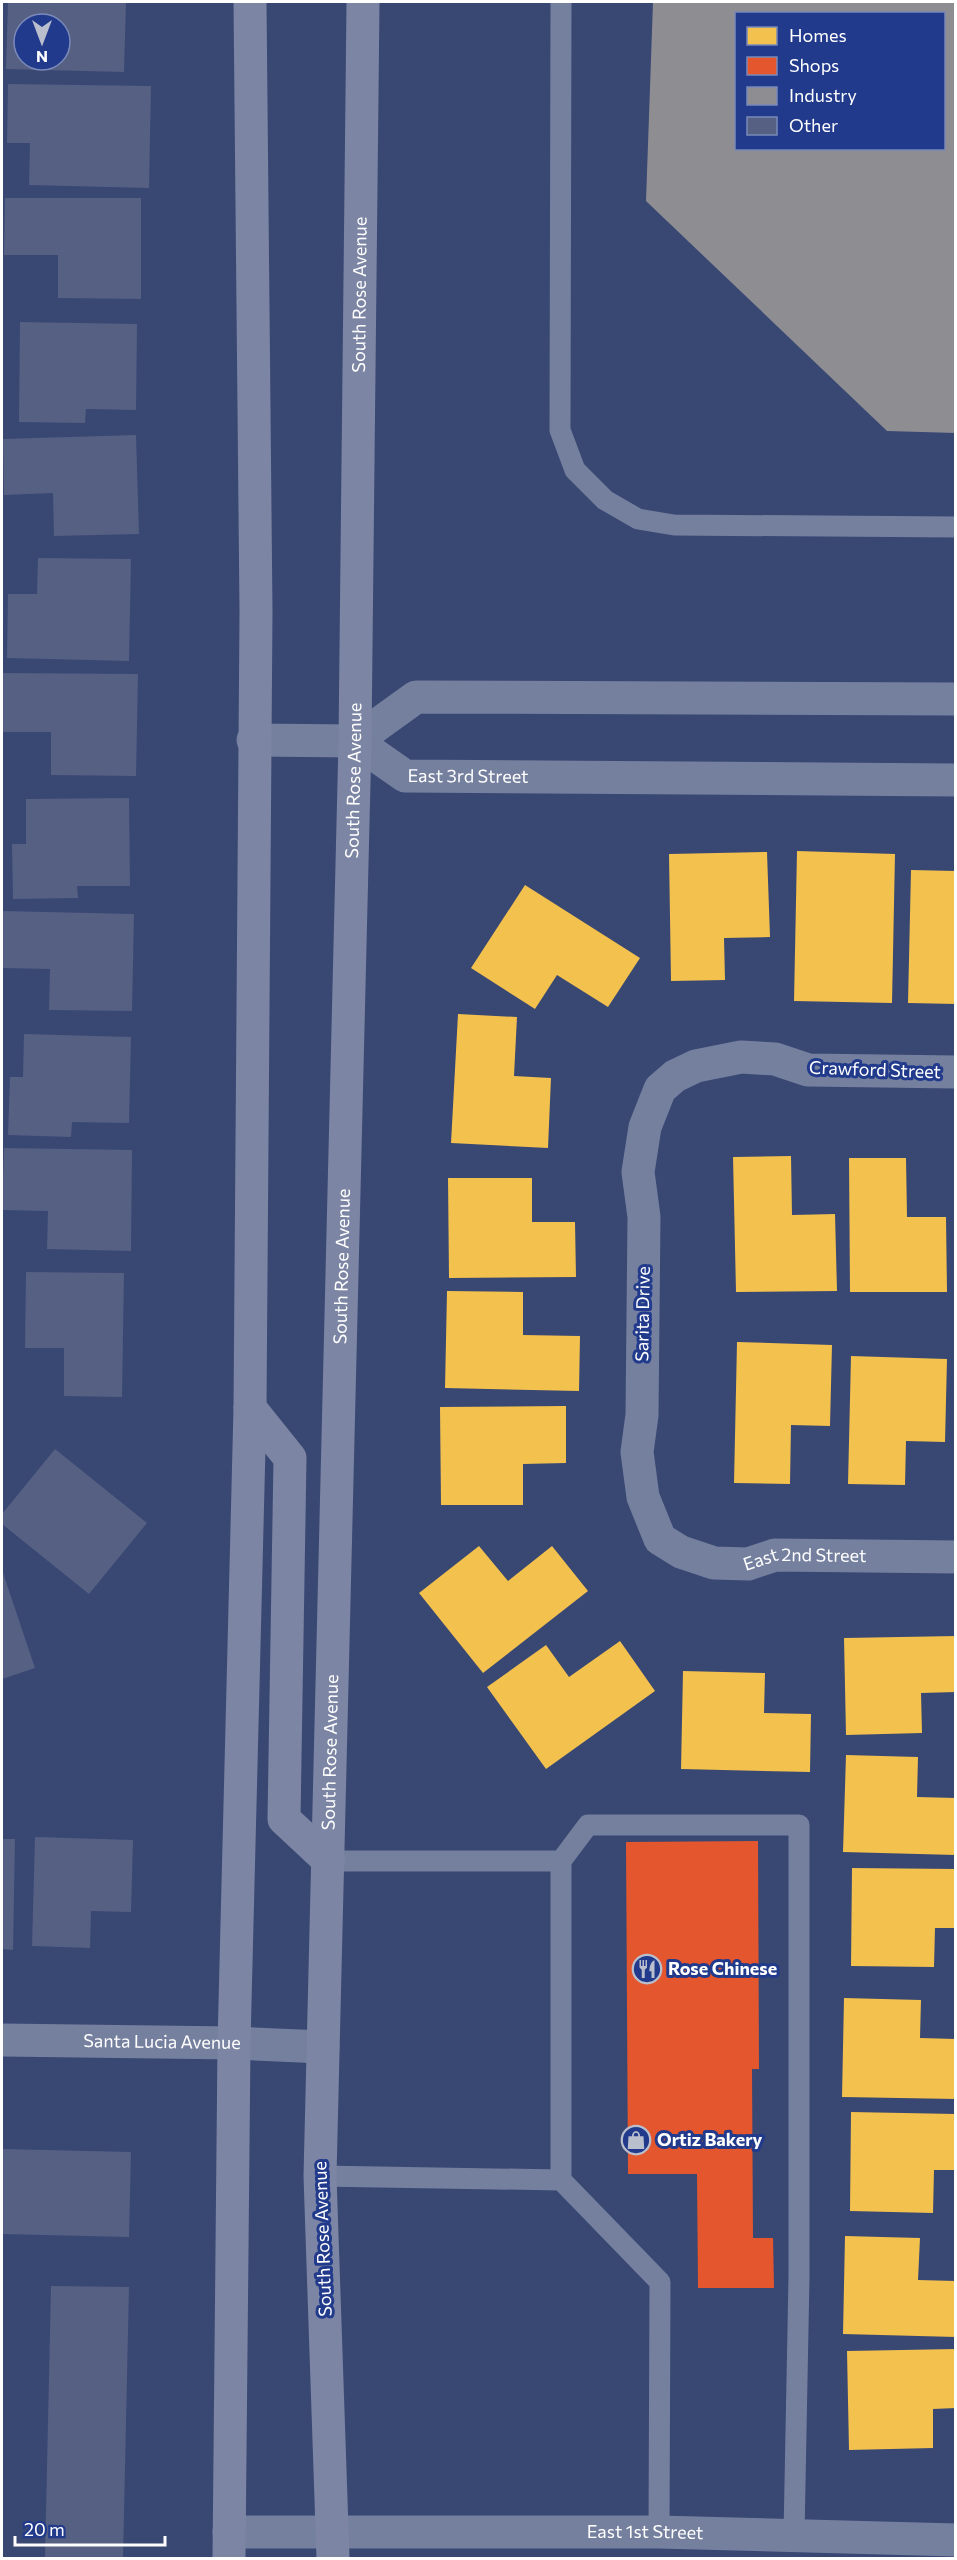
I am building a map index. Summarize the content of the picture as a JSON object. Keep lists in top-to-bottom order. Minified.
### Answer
{"streets":{"main road":["South Rose Avenue"],"street":["East 3rd Street","Crawford Street","Sarita Drive","East 2nd Street","Santa Lucia Avenue","East 1st Street"]},"crossings":[["South Rose Avenue","East 3rd Street"],["South Rose Avenue","Santa Lucia Avenue"],["South Rose Avenue","East 1st Street"],["Crawford Street","Sarita Drive"],["Sarita Drive","East 2nd Street"]],"places":{"restaurant":["Rose Chinese"],"shop":["Ortiz Bakery"]},"legend":["Homes","Shops","Industry","Other"],"scale_bar":"20 m","north":"bottom"}
